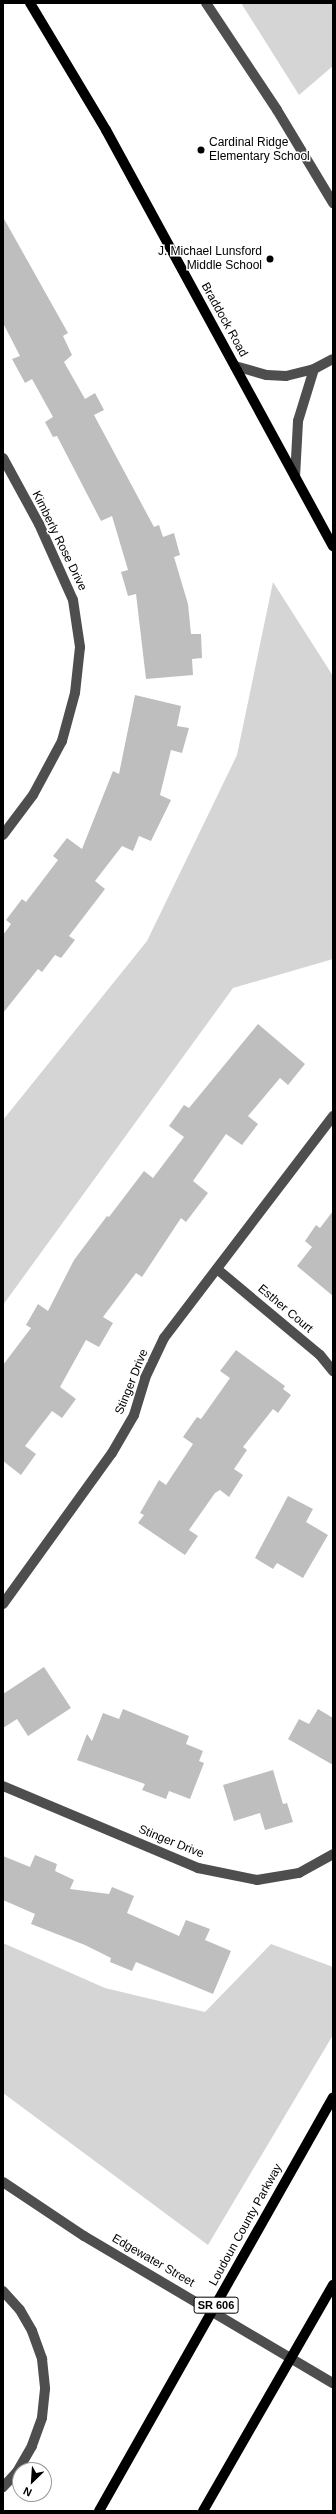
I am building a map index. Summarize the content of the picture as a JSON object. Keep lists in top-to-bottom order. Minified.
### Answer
{"streets":{"main road":["Braddock Road","Loudoun County Parkway","SR 606"],"street":["Kimberly Rose Drive","Esther Court","Stinger Drive","Edgewater Street"]},"crossings":[["Esther Court","Stinger Drive"],["Loudoun County Parkway","Edgewater Street"]],"places":["Cardinal Ridge Elementary School","J. Michael Lunsford Middle School"],"north":"bottom left"}
